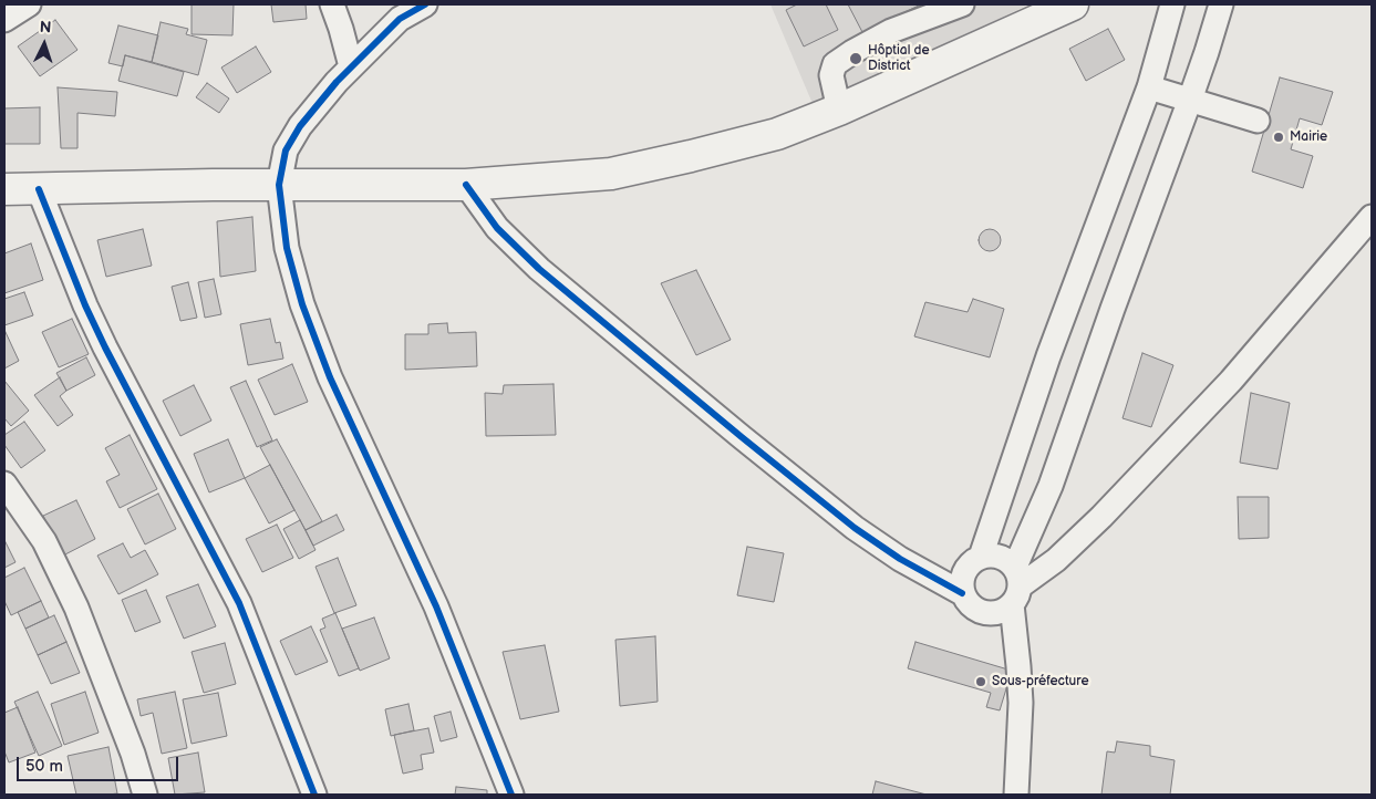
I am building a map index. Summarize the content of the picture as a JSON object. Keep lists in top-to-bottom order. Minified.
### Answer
{"places":["Hôptial de District","Mairie","Sous-préfecture"],"scale_bar":"50 m","north":"top"}
